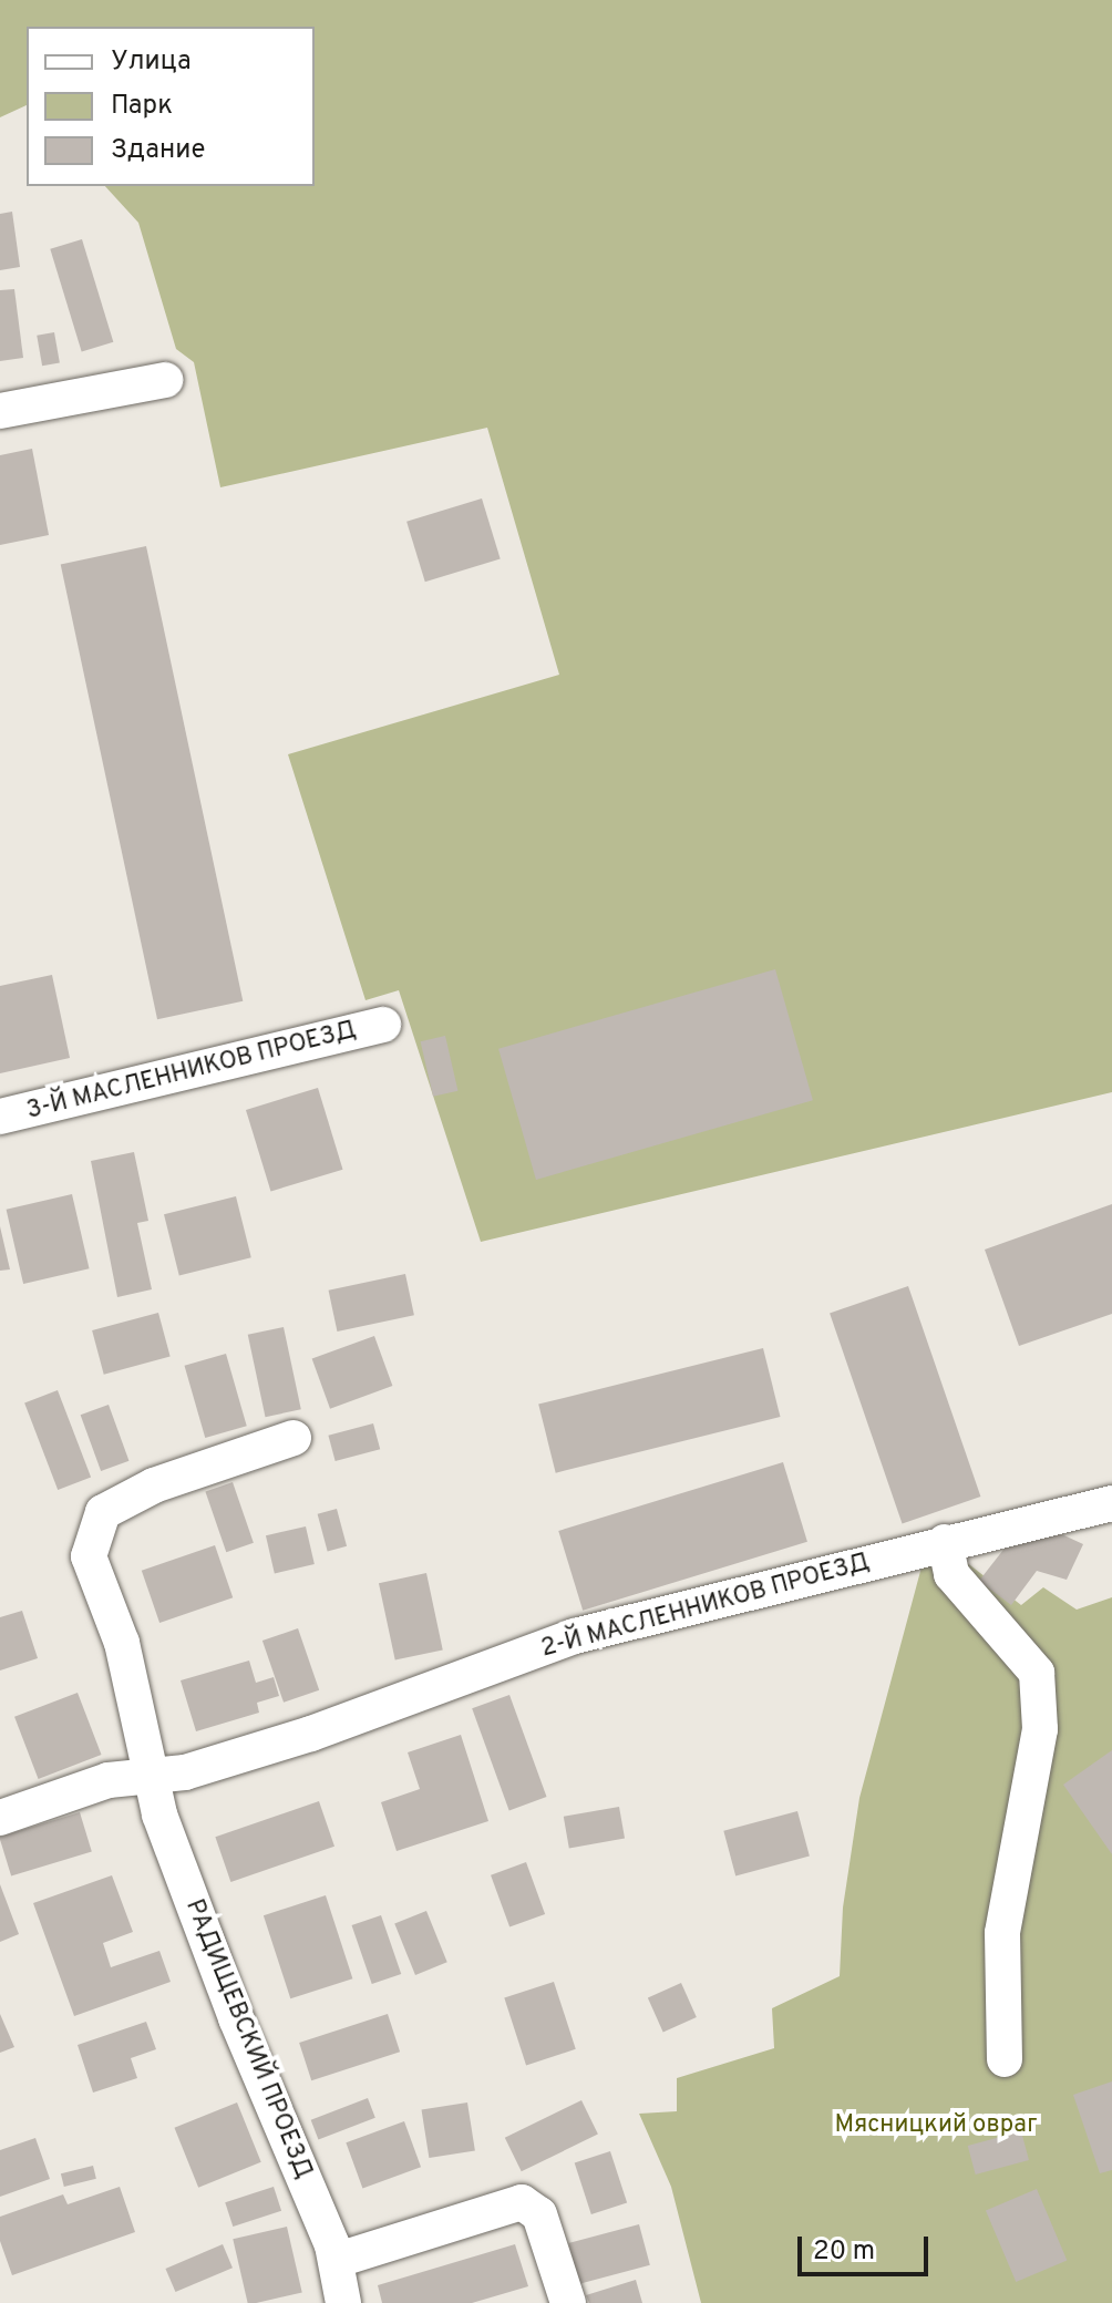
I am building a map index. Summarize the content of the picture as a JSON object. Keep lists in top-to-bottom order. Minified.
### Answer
{"streets":{"street":["3-Й МАСЛЕННИКОВ ПРОЕЗД","2-Й МАСЛЕННИКОВ ПРОЕЗД","РАДИЩЕВСКИЙ ПРОЕЗД"]},"crossings":[["2-Й МАСЛЕННИКОВ ПРОЕЗД","РАДИЩЕВСКИЙ ПРОЕЗД"]],"parks":["Мясницкий овраг"],"legend":["Улица","Парк","Здание"],"scale_bar":"20 m"}
